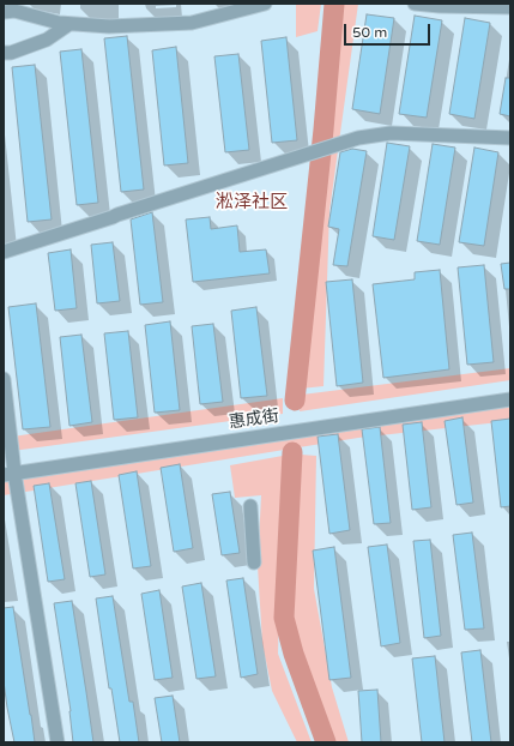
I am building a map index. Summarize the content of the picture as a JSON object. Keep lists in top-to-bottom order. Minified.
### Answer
{"streets":{"street":["惠成街"]},"districts":["淞泽社区"],"scale_bar":"50 m"}
